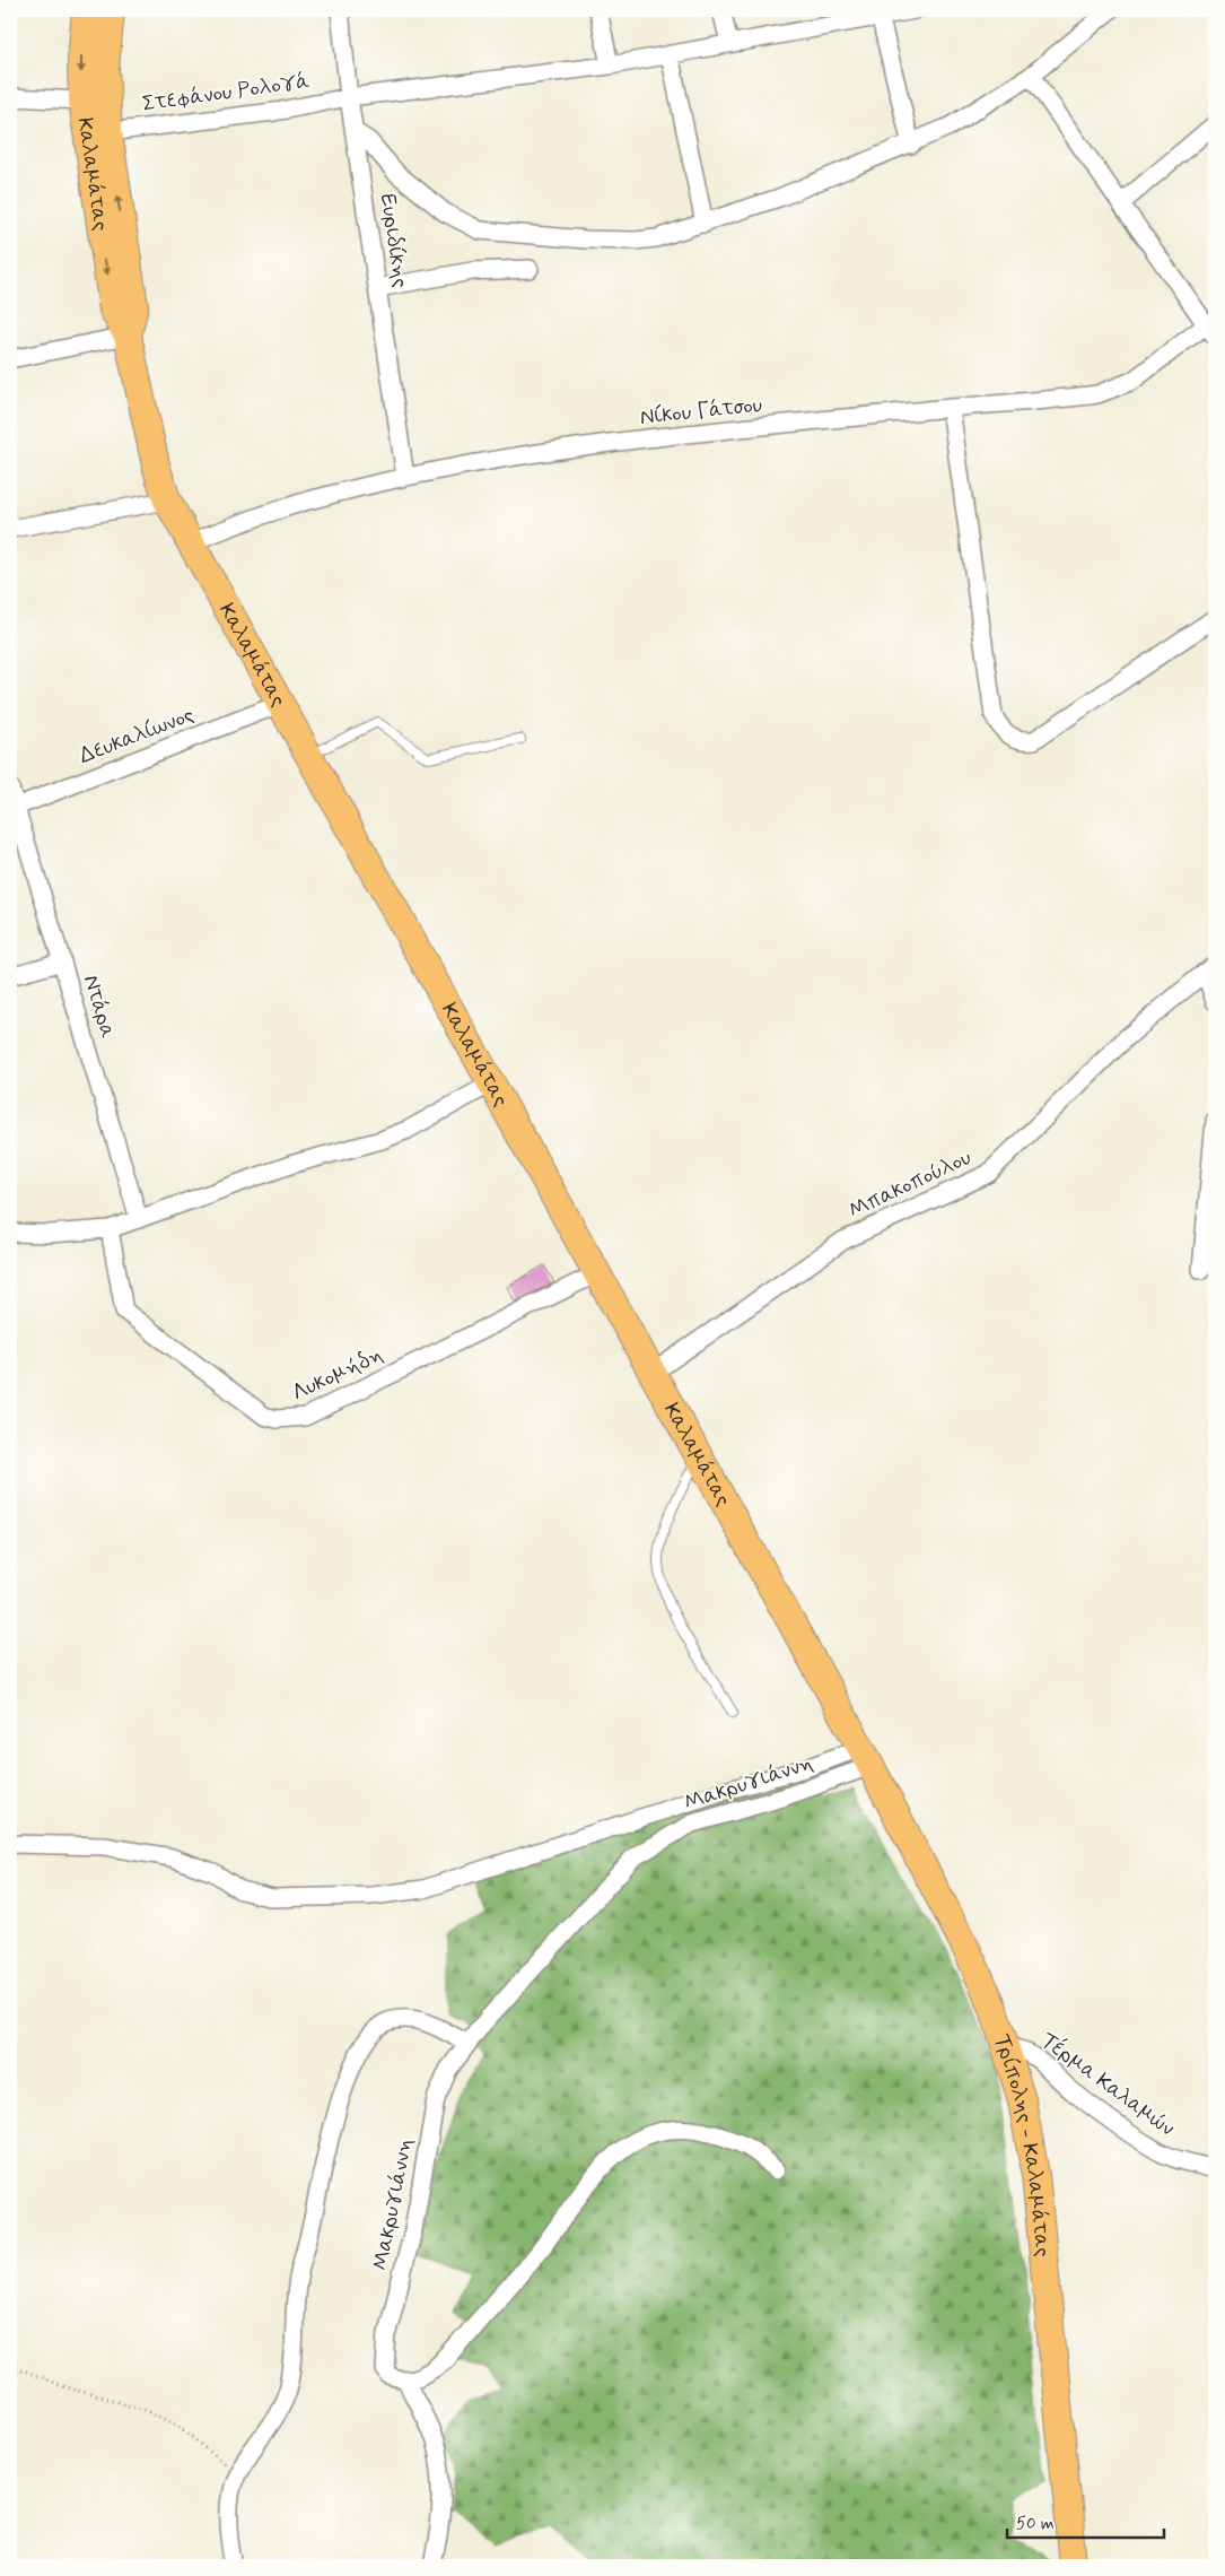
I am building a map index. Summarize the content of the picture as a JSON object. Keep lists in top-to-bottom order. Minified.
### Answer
{"streets":{"main road":["Καλαμάτας","Τρίπολης - Καλαμάτας"],"street":["Στεφάνου Ρολογά","Ευριδίκης","Νίκου Γάτσου","Δευκαλίωνος","Ντάρα","Μπακοπούλου","Λυκομήδη","Μακρυγιάννη","Τέρμα Καλαμών"]},"crossings":[["Στεφάνου Ρολογά","Καλαμάτας"],["Στεφάνου Ρολογά","Ευριδίκης"],["Καλαμάτας","Νίκου Γάτσου"],["Καλαμάτας","Δευκαλίωνος"],["Καλαμάτας","Μπακοπούλου"],["Καλαμάτας","Λυκομήδη"],["Καλαμάτας","Μακρυγιάννη"],["Καλαμάτας","Τρίπολης - Καλαμάτας"],["Ευριδίκης","Νίκου Γάτσου"],["Δευκαλίωνος","Ντάρα"],["Μακρυγιάννη","Τρίπολης - Καλαμάτας"],["Τέρμα Καλαμών","Τρίπολης - Καλαμάτας"]],"scale_bar":"50 m"}
